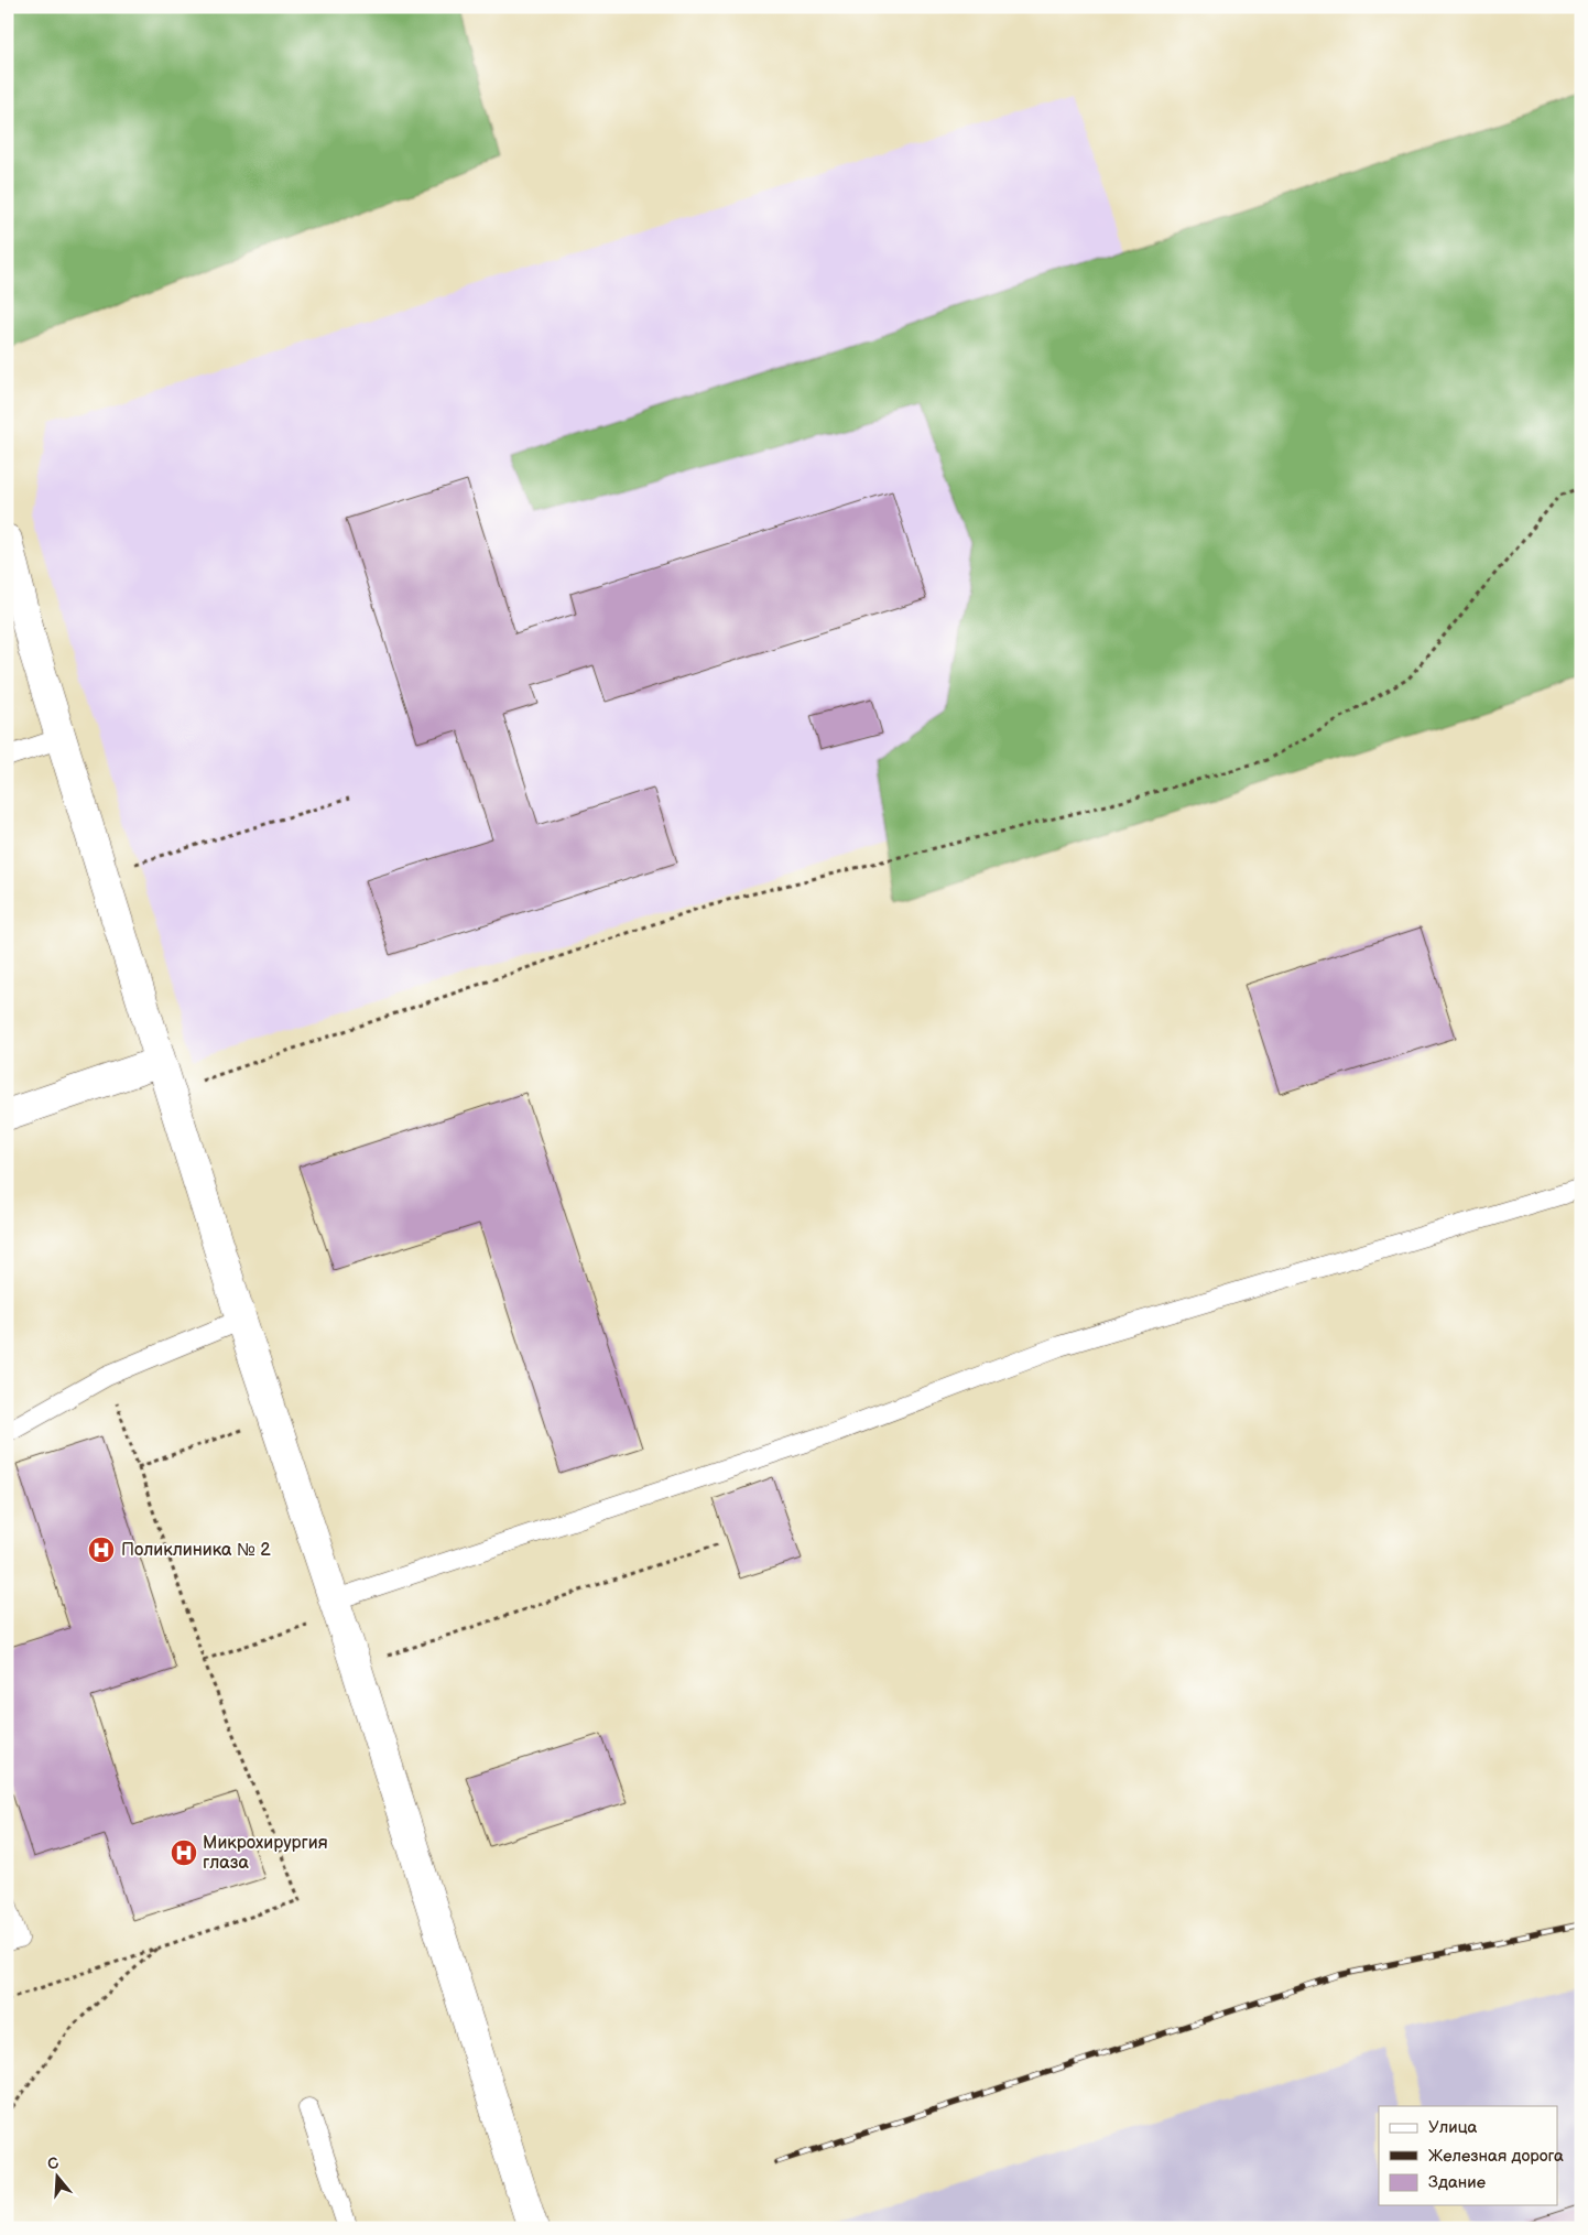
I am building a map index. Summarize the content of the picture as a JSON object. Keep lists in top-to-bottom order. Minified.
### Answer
{"places":{"hospital":["Поликлиника № 2","Микрохирургия глаза"]},"legend":["Улица","Железная дорога","Здание"],"north":"top"}
